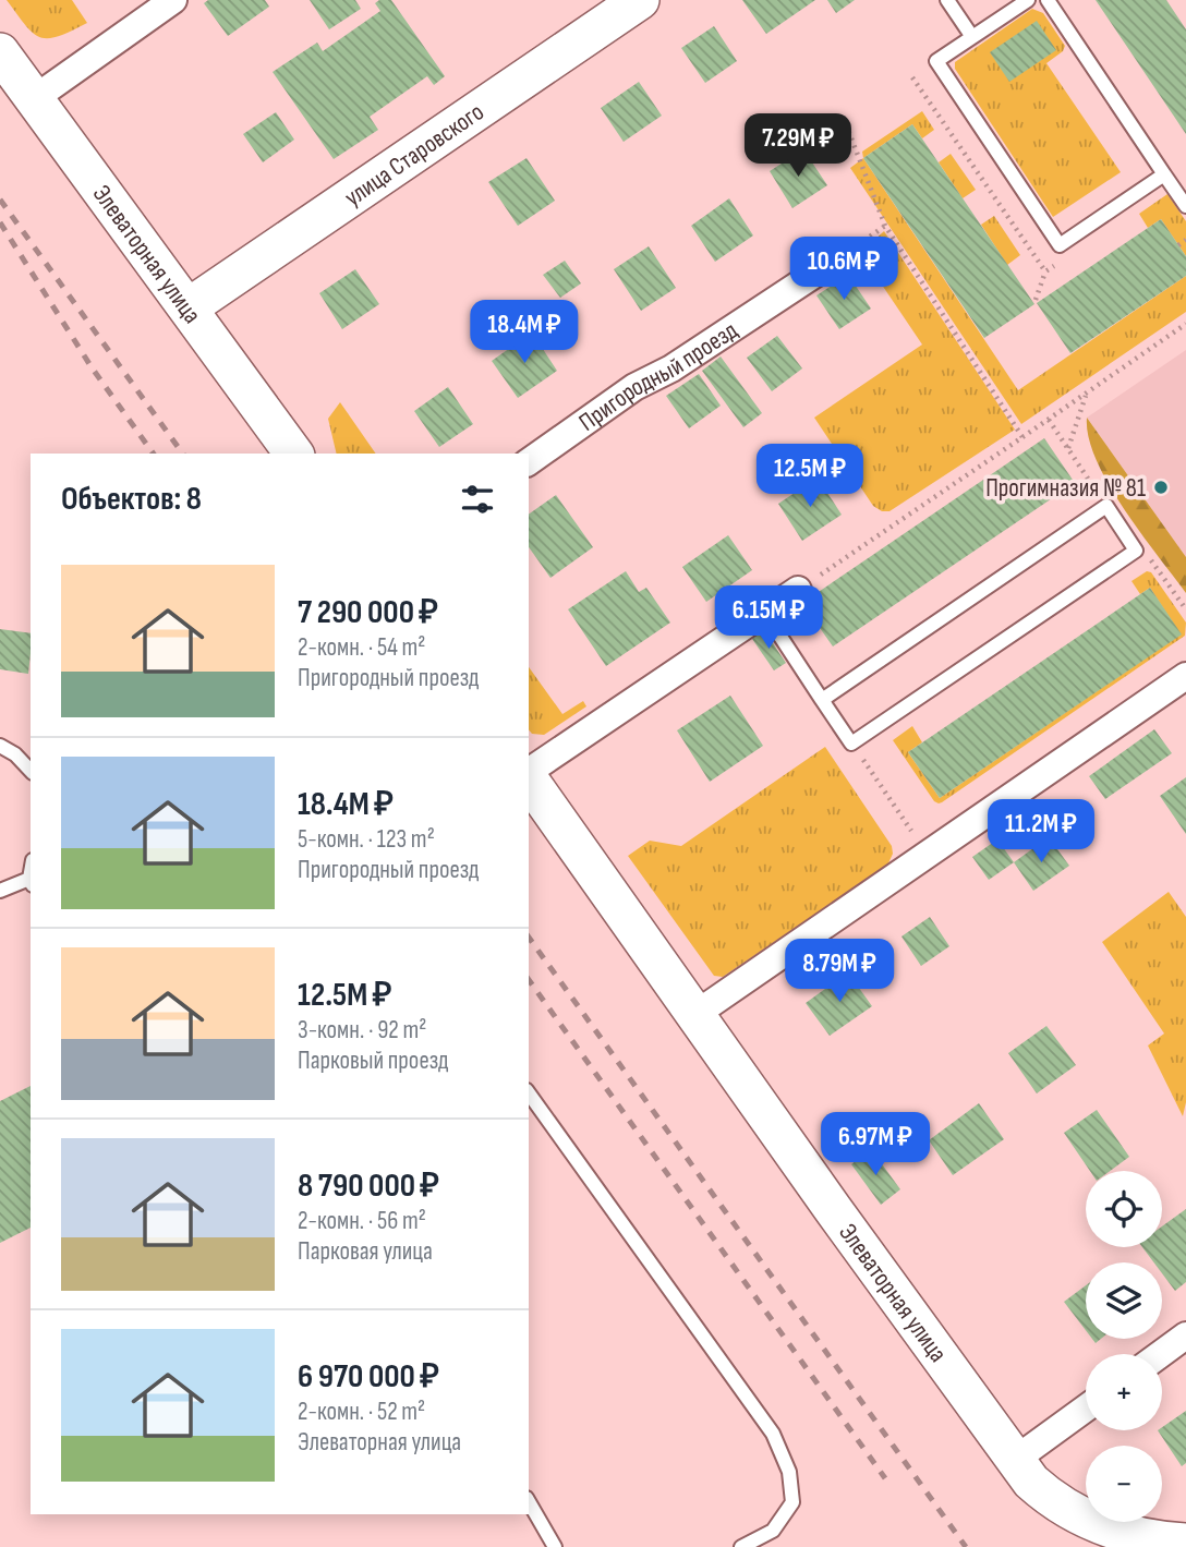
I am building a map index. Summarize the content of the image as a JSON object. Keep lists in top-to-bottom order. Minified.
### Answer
{"streets":{"main road":["улица Старовского","Элеваторная улица"],"street":["Пригородный проезд"]},"crossings":[["улица Старовского","Элеваторная улица"]],"places":["Прогимназия № 81"],"page":{"price":["7.29M ₽","10.6M ₽","18.4M ₽","12.5M ₽","6.15M ₽","11.2M ₽","8.79M ₽","6.97M ₽"],"heading":"Объектов: 8","list":[{"name":"7 290 000 ₽","note":"2-комн. · 54 m² · Пригородный проезд"},{"name":"18.4M ₽","note":"5-комн. · 123 m² · Пригородный проезд"},{"name":"12.5M ₽","note":"3-комн. · 92 m² · Парковый проезд"},{"name":"8 790 000 ₽","note":"2-комн. · 56 m² · Парковая улица"},{"name":"6 970 000 ₽","note":"2-комн. · 52 m² · Элеваторная улица"}],"map_buttons":["+","−"]}}
